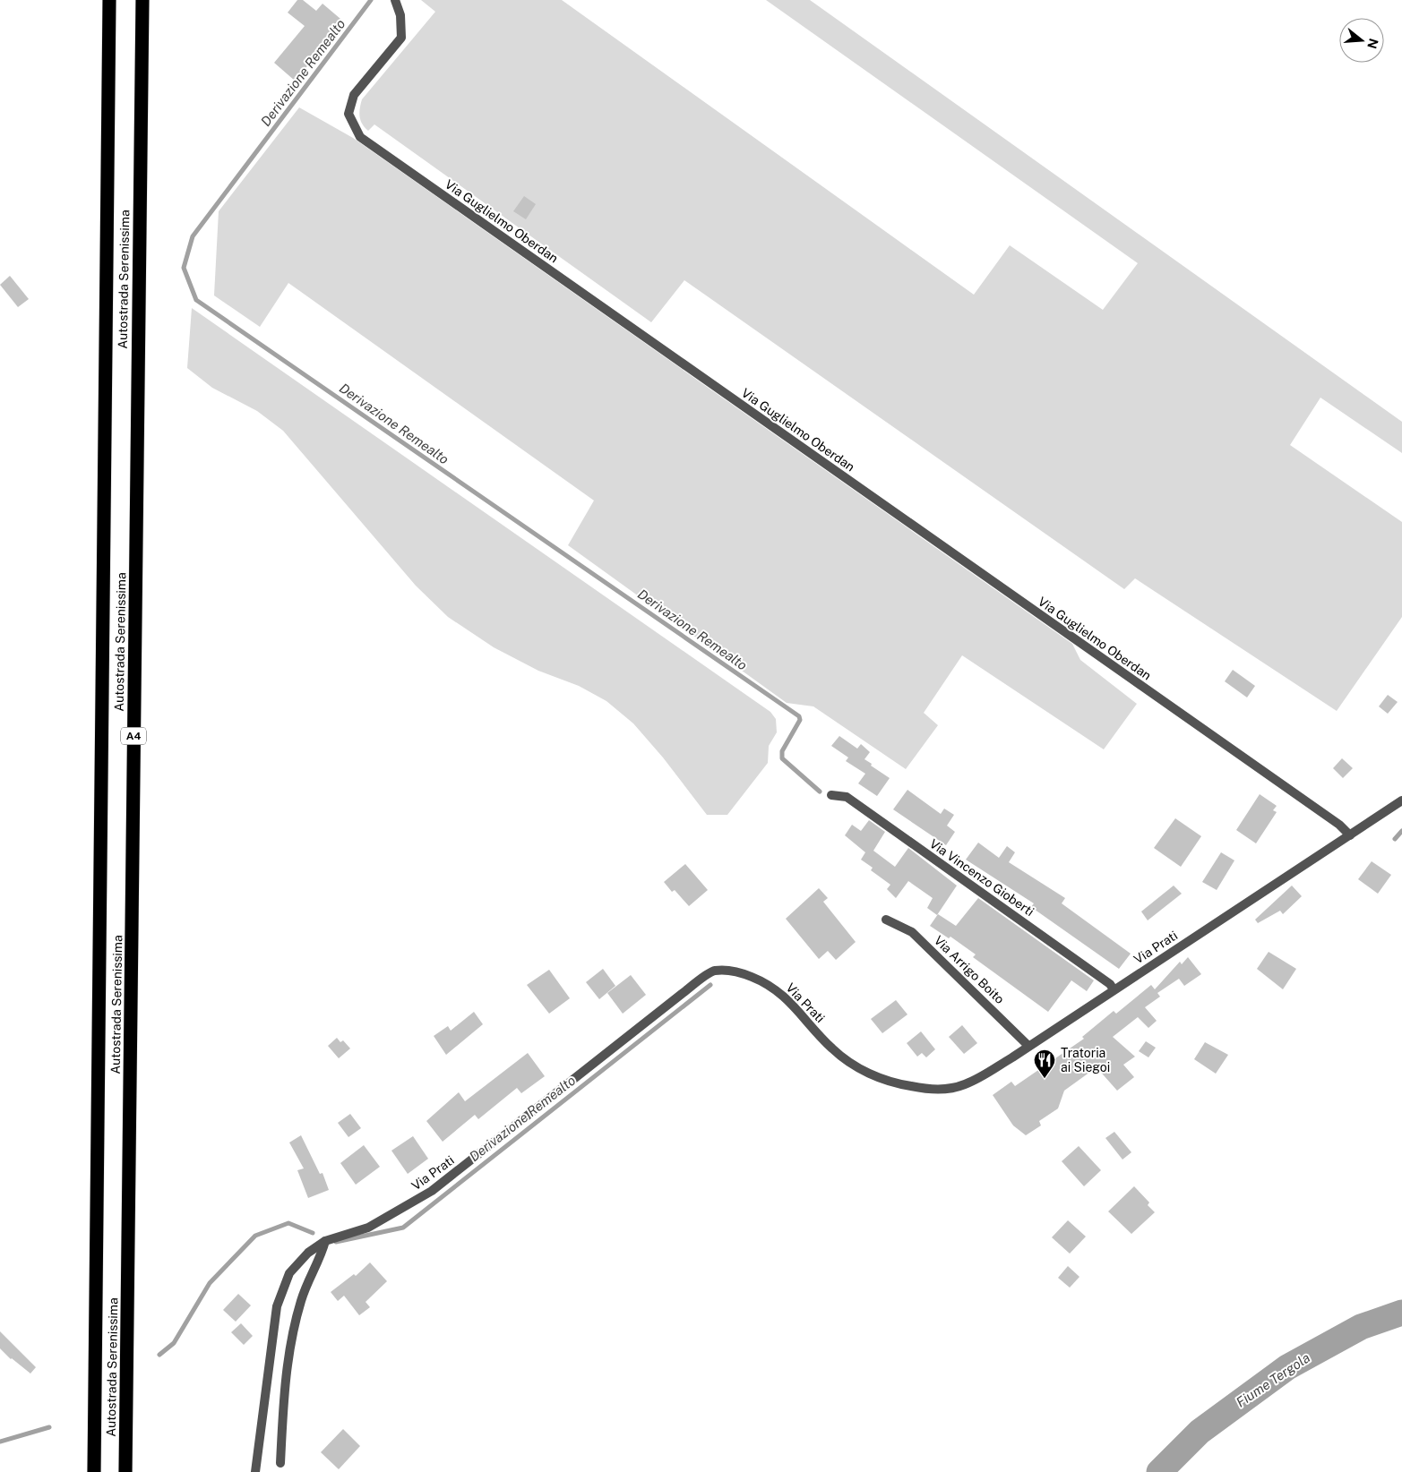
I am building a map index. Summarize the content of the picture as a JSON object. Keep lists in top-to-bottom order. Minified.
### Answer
{"streets":{"highway":["Autostrada Serenissima","A4"],"street":["Via Guglielmo Oberdan","Via Vincenzo Gioberti","Via Prati","Via Arrigo Boito"]},"crossings":[["Via Guglielmo Oberdan","Via Prati"],["Via Vincenzo Gioberti","Via Prati"],["Via Prati","Via Arrigo Boito"]],"water":["Derivazione Remealto","Fiume Tergola"],"places":{"restaurant":["Tratoria ai Siegoi"]},"north":"right"}
